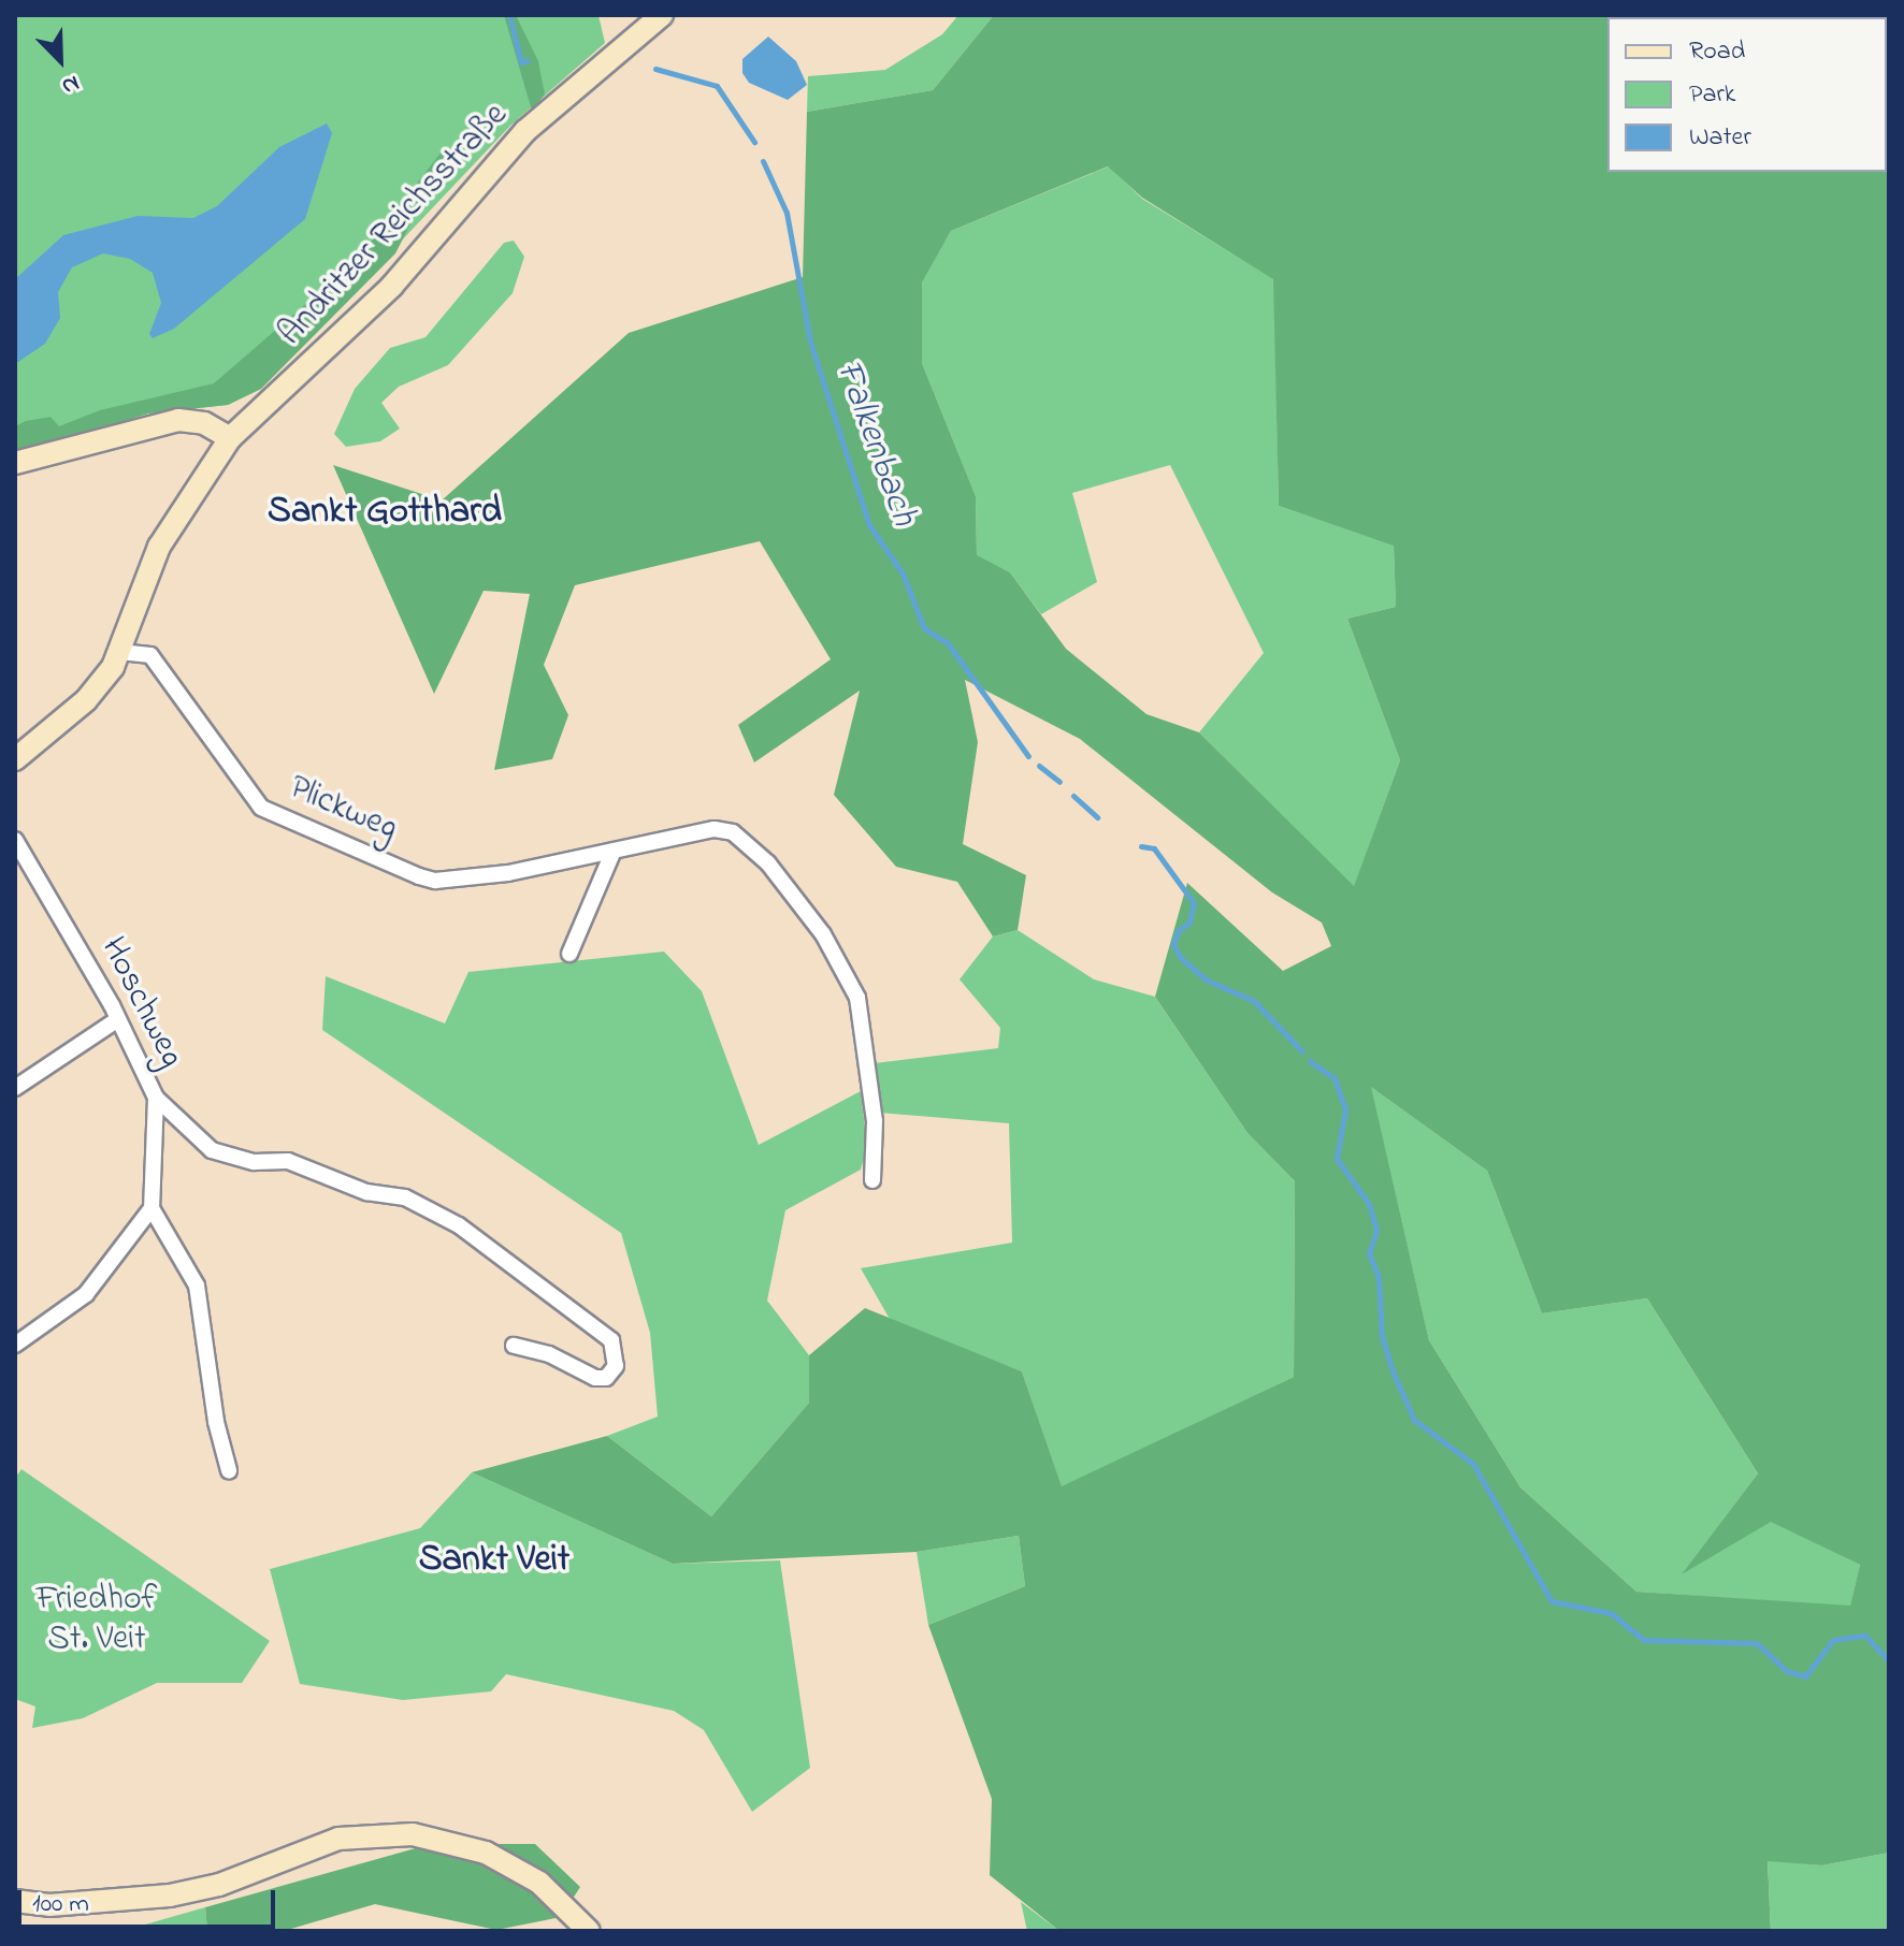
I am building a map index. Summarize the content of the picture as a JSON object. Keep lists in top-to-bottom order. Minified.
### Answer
{"streets":{"main road":["Andritzer Reichsstraße"],"street":["Plickweg","Hoschweg"]},"crossings":[["Andritzer Reichsstraße","Plickweg"]],"districts":["Sankt Gotthard","Sankt Veit"],"water":["Falkenbach"],"parks":["Friedhof St. Veit"],"legend":["Road","Park","Water"],"scale_bar":"100 m","north":"bottom right"}
